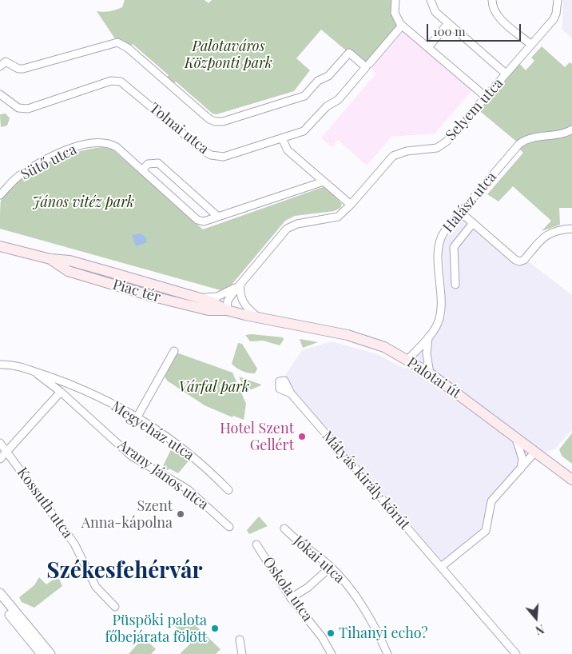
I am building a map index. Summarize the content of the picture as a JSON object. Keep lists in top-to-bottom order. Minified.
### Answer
{"streets":{"main road":["Piac tér","Palotai út"],"street":["Selyem utca","Tolnai utca","Sütő utca","Halász utca","Megyeház utca","Arany János utca","Mátyás király körút","Kossuth utca","Jókai utca","Oskola utca"]},"crossings":[["Selyem utca","Piac tér"],["Halász utca","Palotai út"],["Piac tér","Palotai út"],["Megyeház utca","Arany János utca"]],"districts":["Székesfehérvár"],"parks":["Palotaváros Központi park","János vitéz park","Várfal park"],"places":["Hotel Szent Gellért","Szent Anna-kápolna","Püspöki palota főbejárata fölött","Tihanyi echo?"],"scale_bar":"100 m","north":"bottom"}
